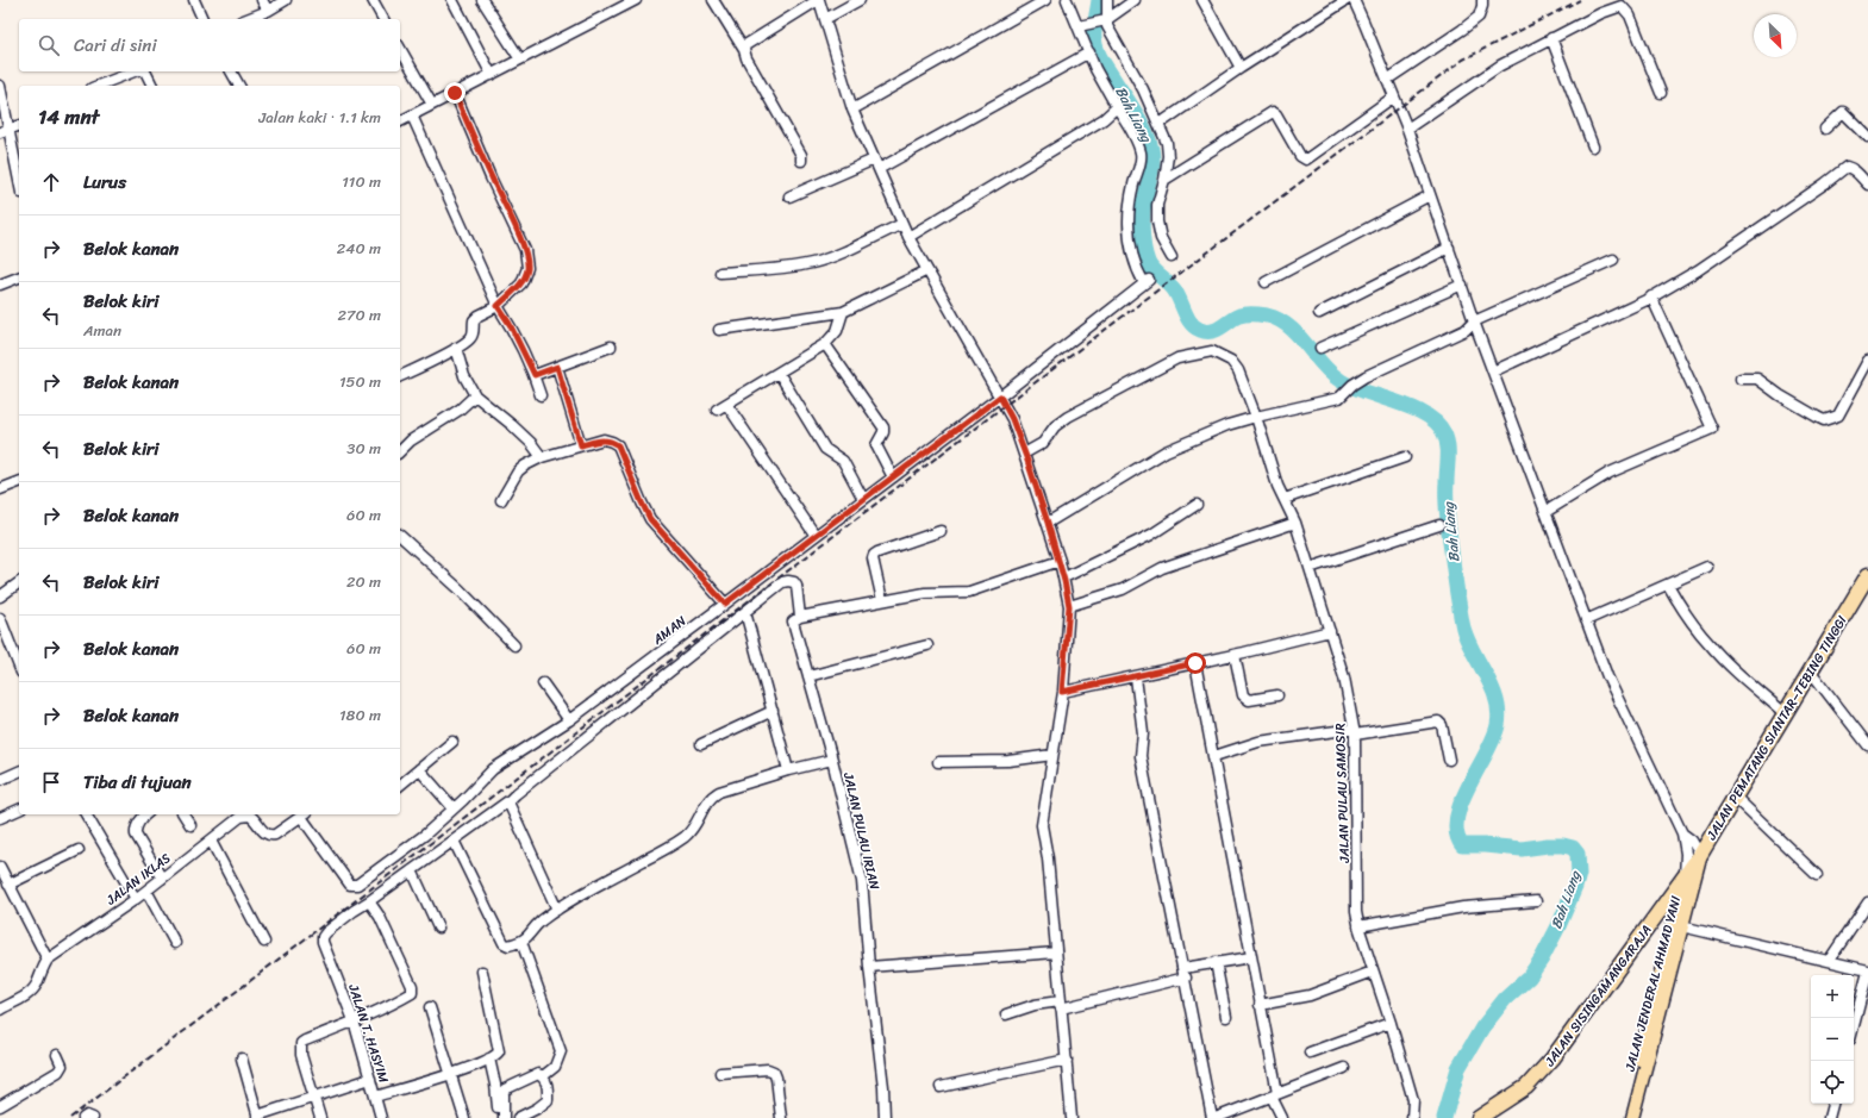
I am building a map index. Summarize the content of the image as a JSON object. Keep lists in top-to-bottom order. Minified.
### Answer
{"streets":{"highway":["JALAN PEMATANG SIANTAR–TEBING TINGGI","JALAN SISINGAMANGARAJA"],"main road":["JALAN JENDERAL AHMAD YANI"],"street":["AMAN","JALAN PULAU SAMOSIR","JALAN PULAU IRIAN","JALAN IKLAS","JALAN T. HASYIM"]},"crossings":[["AMAN","JALAN IKLAS"],["JALAN PEMATANG SIANTAR–TEBING TINGGI","JALAN JENDERAL AHMAD YANI"],["JALAN PEMATANG SIANTAR–TEBING TINGGI","JALAN SISINGAMANGARAJA"],["JALAN JENDERAL AHMAD YANI","JALAN SISINGAMANGARAJA"]],"water":["Bah Liang"],"north":"bottom right","page":{"search":"Cari di sini","heading":["14 mnt","Jalan kaki · 1.1 km"],"list":[["Lurus","110 m"],["Belok kanan","240 m"],["Belok kiri","Aman","270 m"],["Belok kanan","150 m"],["Belok kiri","30 m"],["Belok kanan","60 m"],["Belok kiri","20 m"],["Belok kanan","60 m"],["Belok kanan","180 m"],"Tiba di tujuan"],"map_buttons":["+","−"]}}
